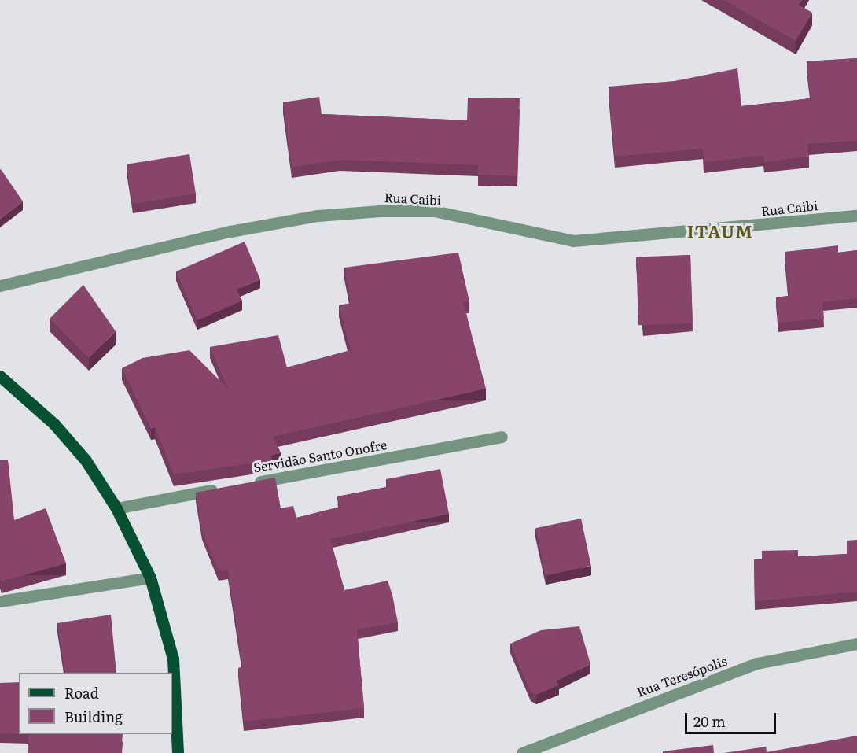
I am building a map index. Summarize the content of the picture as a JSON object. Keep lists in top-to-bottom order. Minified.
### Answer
{"streets":{"street":["Rua Caibi","Servidão Santo Onofre","Rua Teresópolis"]},"districts":["ITAUM"],"legend":["Road","Building"],"scale_bar":"20 m"}
